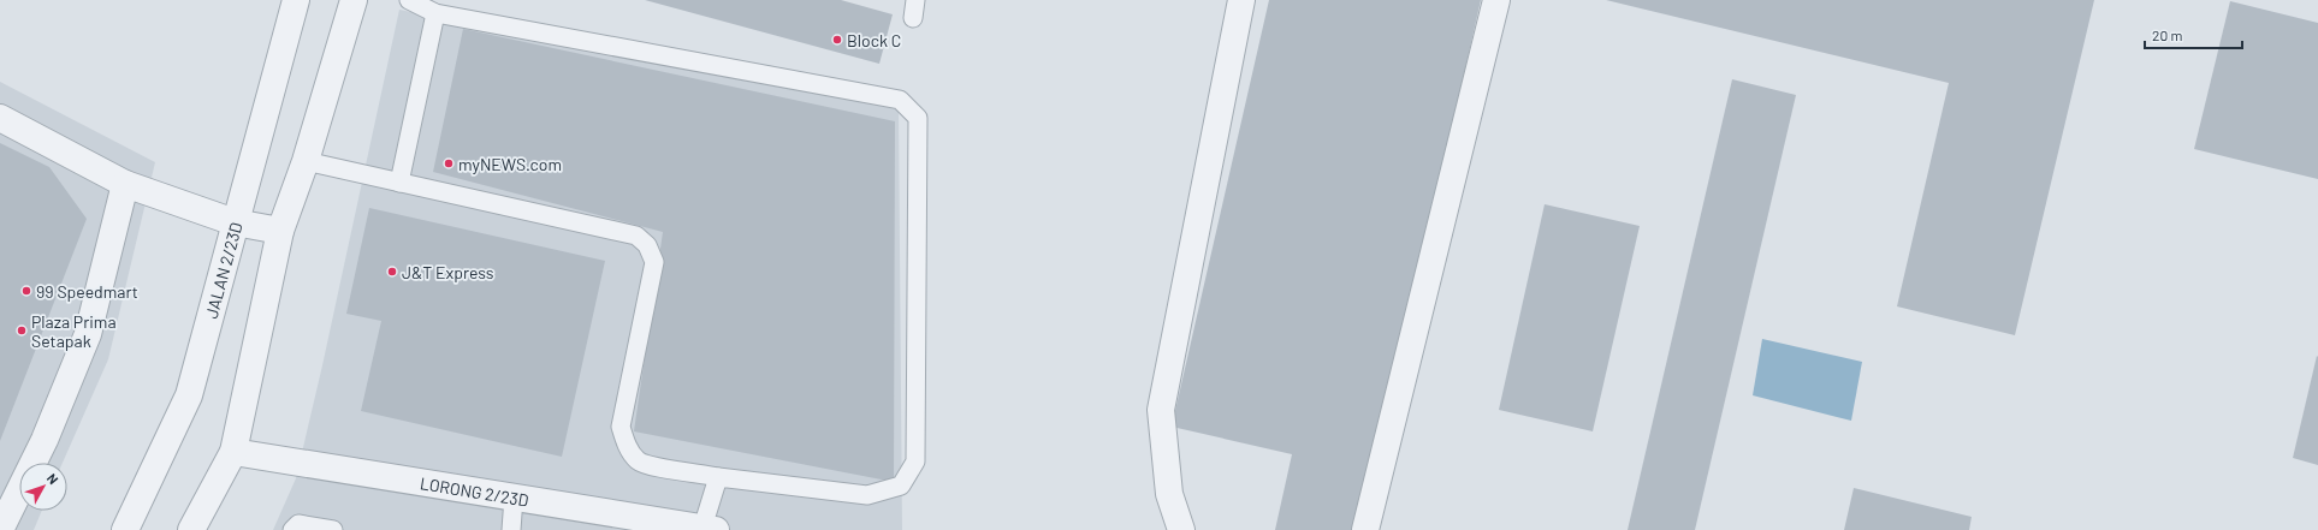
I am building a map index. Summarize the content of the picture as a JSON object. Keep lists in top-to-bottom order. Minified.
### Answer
{"streets":{"street":["JALAN 2/23D","LORONG 2/23D"]},"places":["Block C","myNEWS.com","J&T Express","99 Speedmart","Plaza Prima Setapak"],"scale_bar":"20 m","north":"top right"}
